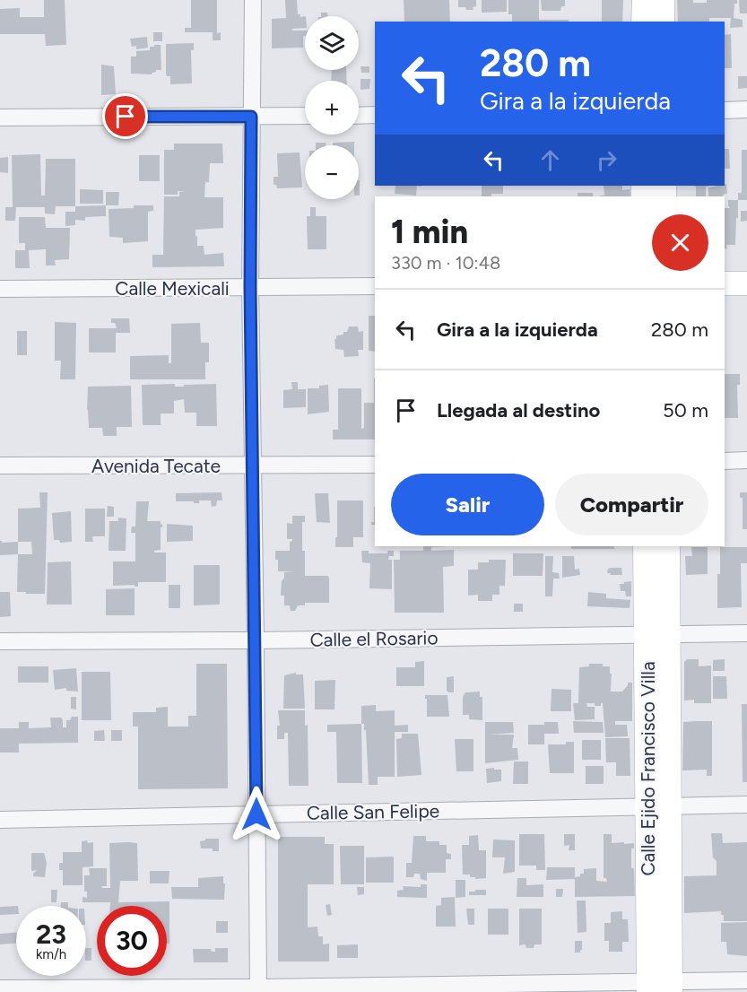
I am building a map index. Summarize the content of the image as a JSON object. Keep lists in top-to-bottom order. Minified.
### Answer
{"streets":{"street":["Calle Mexicali","Avenida Tecate","Calle el Rosario","Calle Ejido Francisco Villa","Calle San Felipe"]},"crossings":[["Calle el Rosario","Calle Ejido Francisco Villa"],["Calle Ejido Francisco Villa","Calle San Felipe"]],"page":{"map_buttons":["+","−"],"turn":["280 m","Gira a la izquierda"],"heading":["1 min","330 m · 10:48"],"list":[{"name":"Gira a la izquierda","value":"280 m"},{"name":"Llegada al destino","value":"50 m"}],"buttons":["Salir","Compartir"],"speed":"23 km/h","limit":"30"}}
